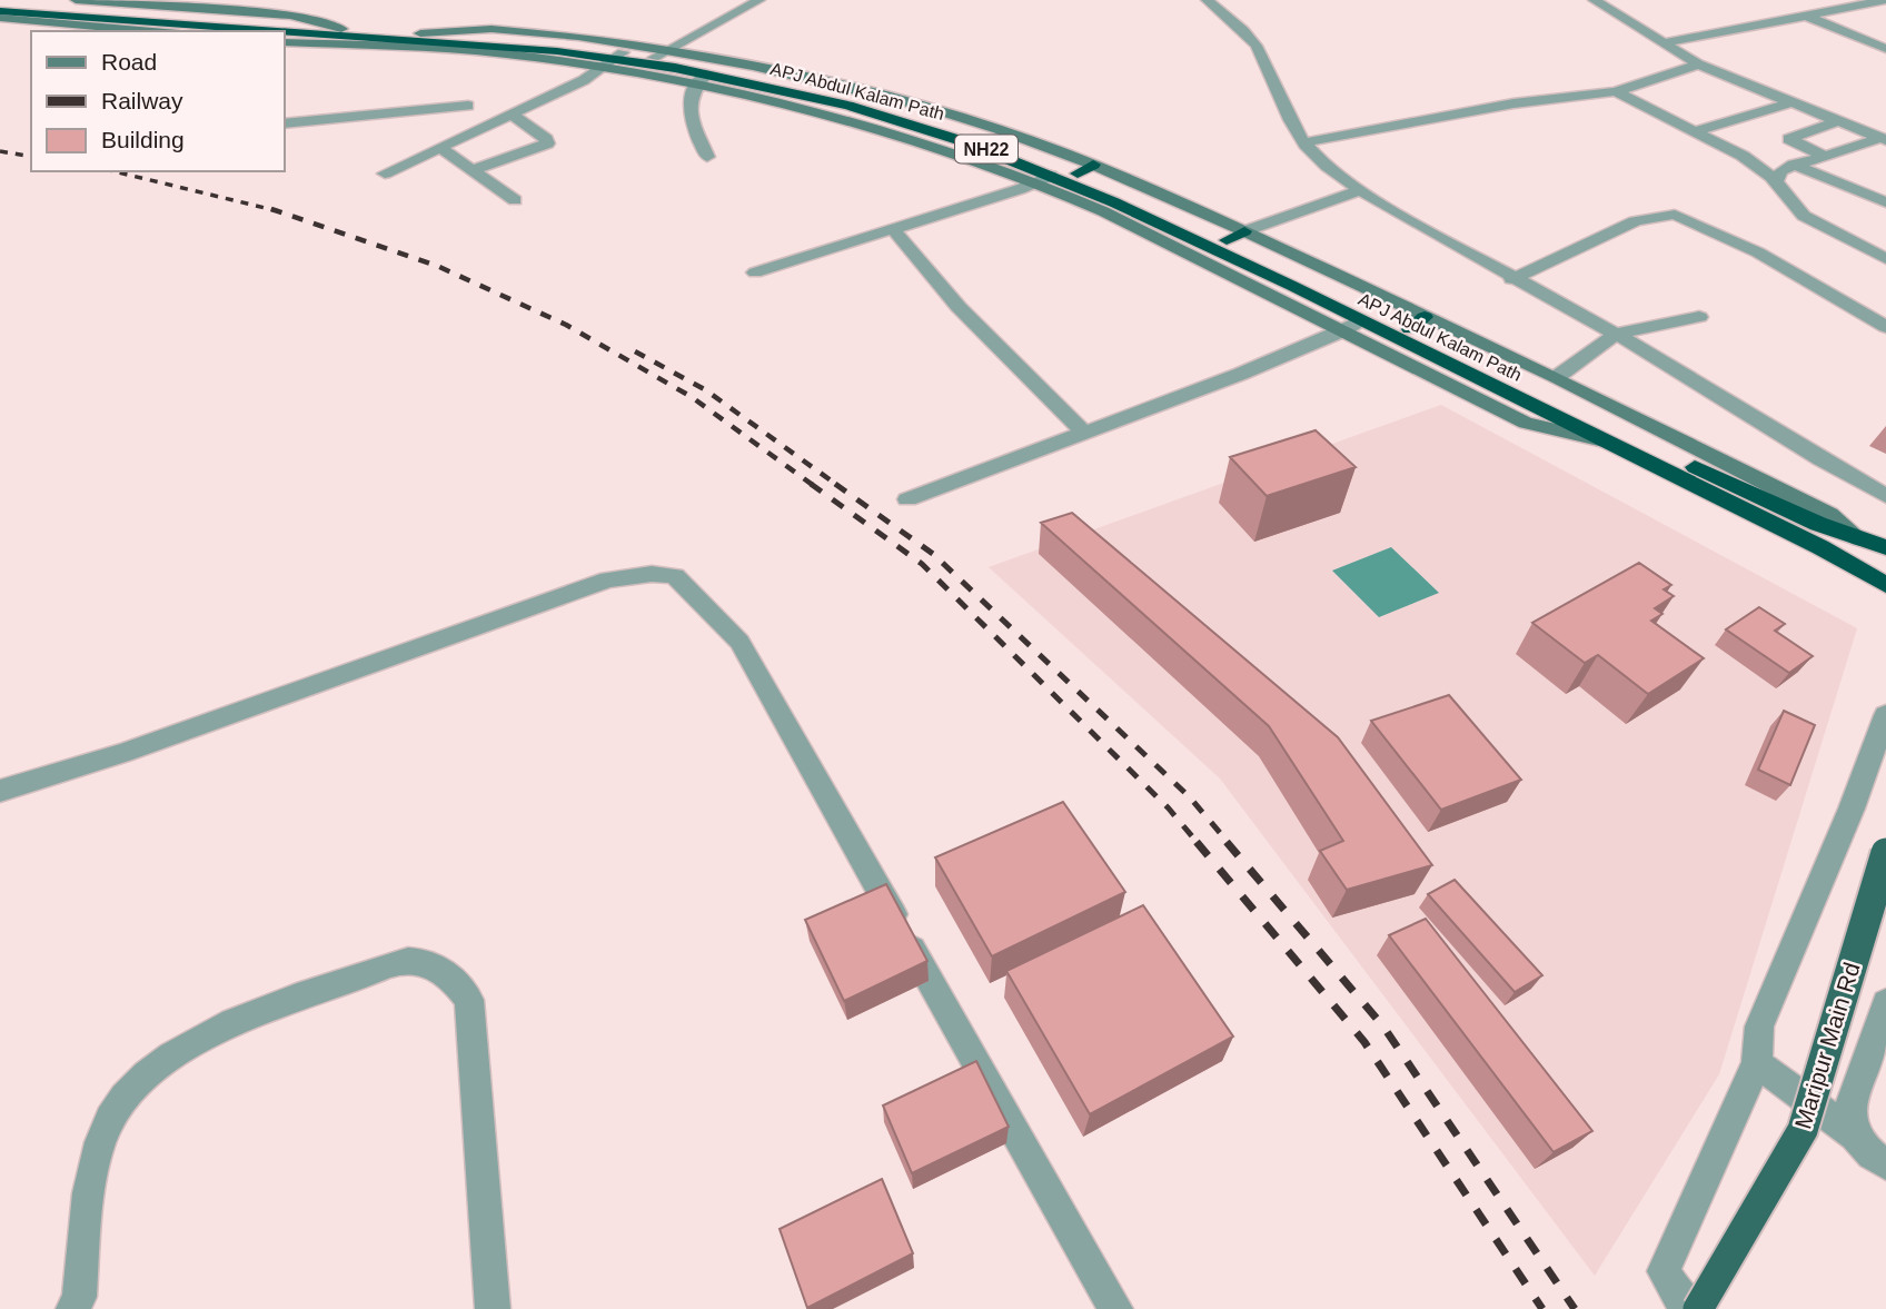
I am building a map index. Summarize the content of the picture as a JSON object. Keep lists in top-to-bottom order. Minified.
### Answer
{"streets":{"highway":["APJ Abdul Kalam Path","NH22"],"main road":["Maripur Main Rd"]},"crossings":[["APJ Abdul Kalam Path","NH22"]],"legend":["Road","Railway","Building"]}
